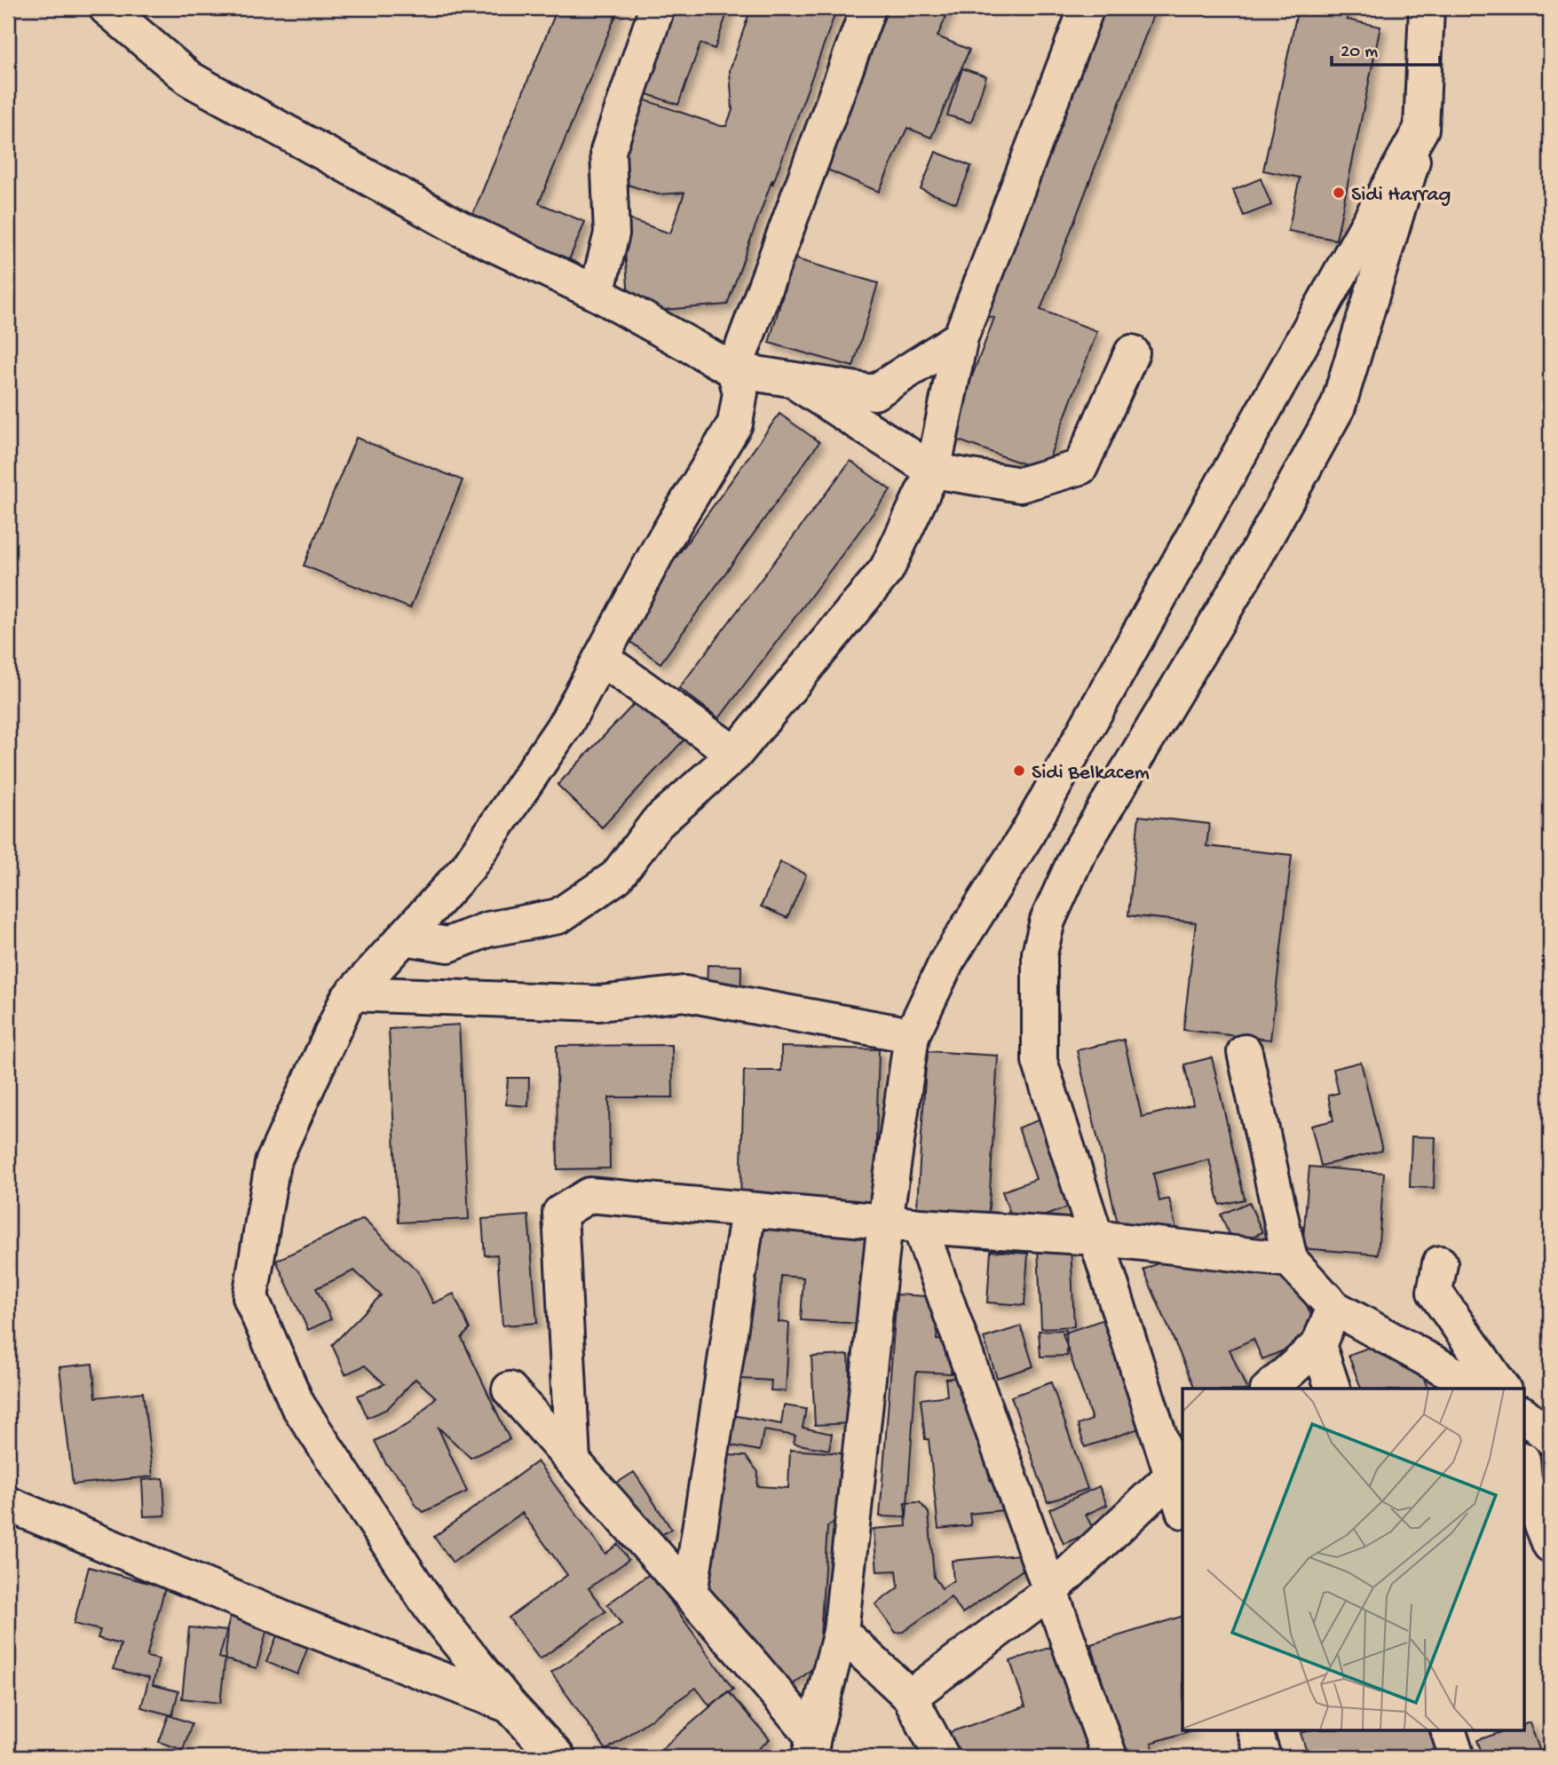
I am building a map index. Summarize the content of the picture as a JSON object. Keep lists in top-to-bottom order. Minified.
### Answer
{"places":["Sidi Harrag","Sidi Belkacem"],"scale_bar":"20 m"}
